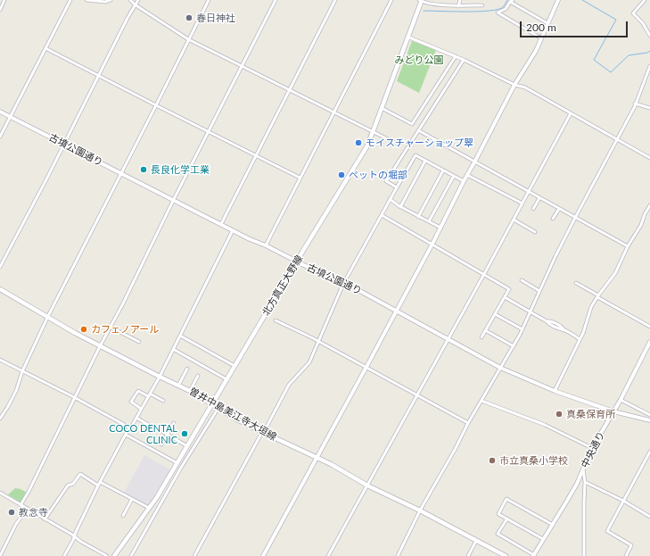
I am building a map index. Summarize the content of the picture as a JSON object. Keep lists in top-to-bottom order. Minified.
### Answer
{"streets":{"main road":["北方真正大野線","曽井中島美江寺大垣線"],"street":["古墳公園通り","中央通り"]},"crossings":[["古墳公園通り","北方真正大野線"],["古墳公園通り","中央通り"],["北方真正大野線","曽井中島美江寺大垣線"]],"parks":["みどり公園"],"places":["春日神社","モイスチャーショップ翠","長良化学工業","ペットの堀部","カフェノアール","真桑保育所","COCO DENTAL CLINIC","市立真桑小学校","教念寺"],"scale_bar":"200 m"}
